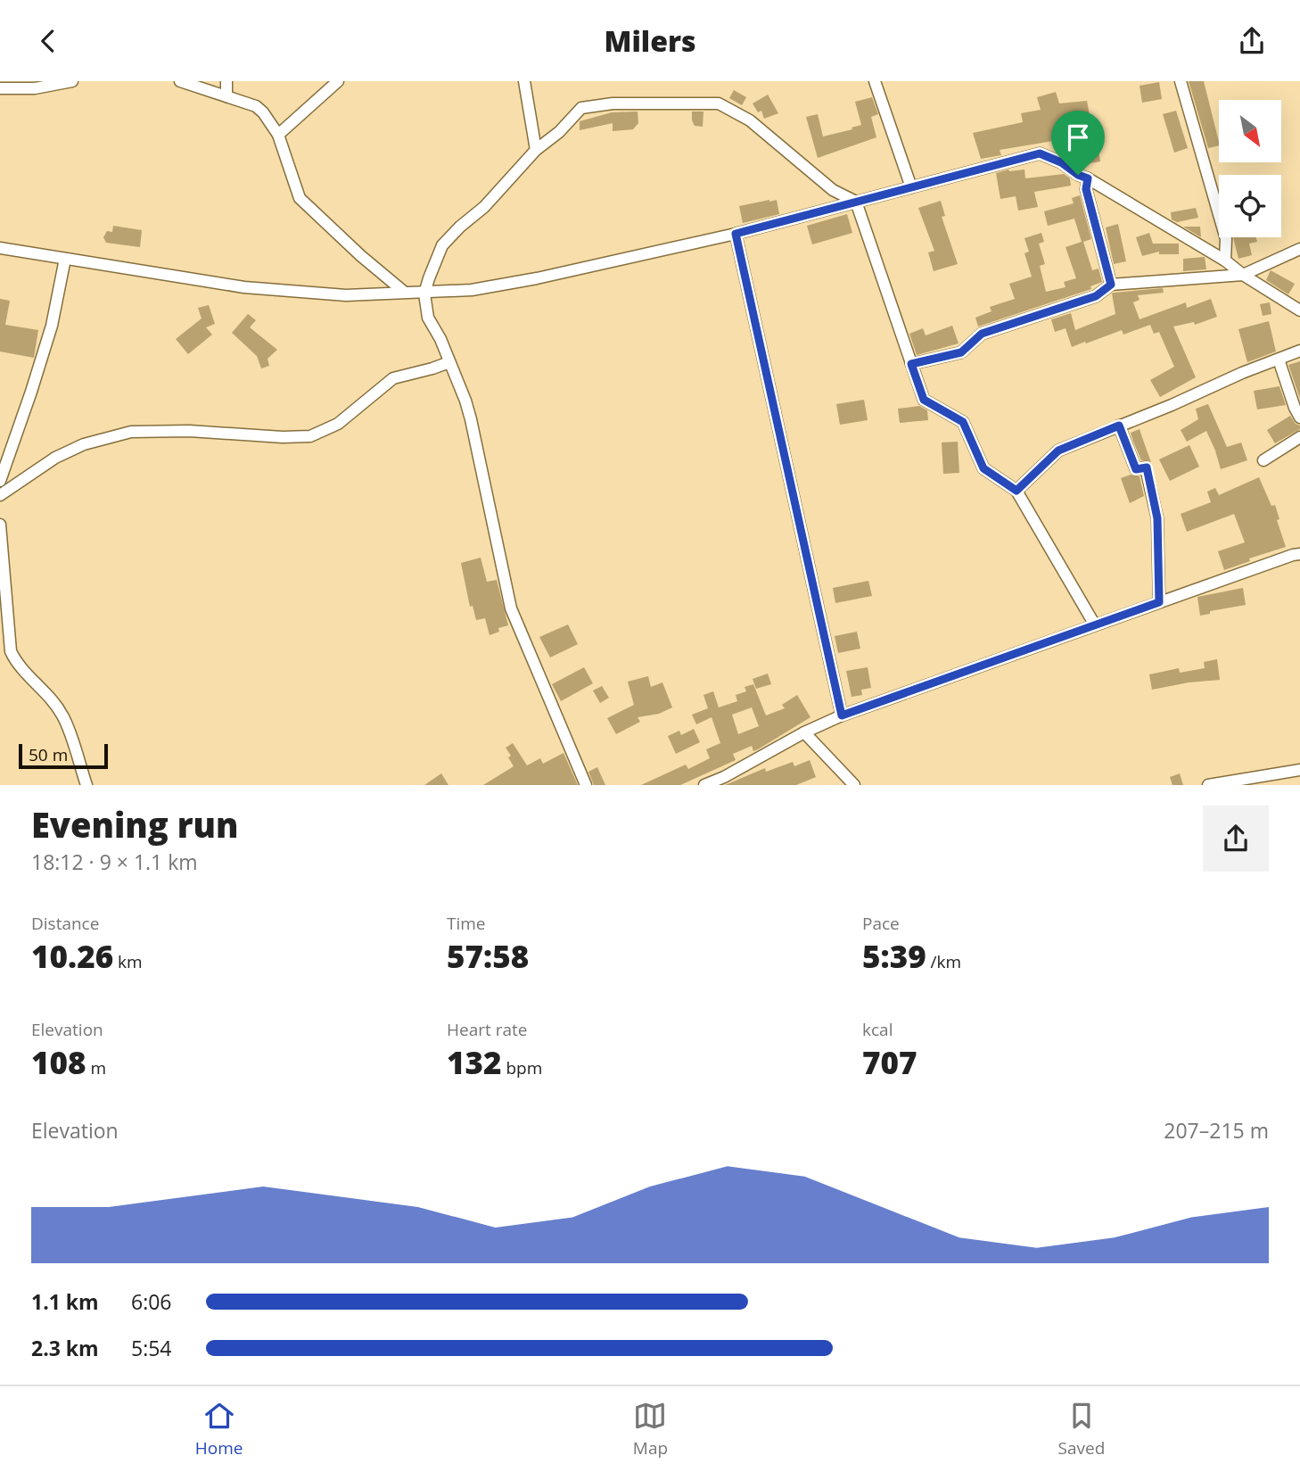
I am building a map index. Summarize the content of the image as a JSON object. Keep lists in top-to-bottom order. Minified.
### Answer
{"scale_bar":"50 m","north":"bottom right","page":{"header":"Milers","scale":"50 m","heading":["Evening run","18:12 · 9 × 1.1 km"],"stats":[["Distance","10.26 km"],["Time","57:58"],["Pace","5:39 /km"],["Elevation","108 m"],["Heart rate","132 bpm"],["kcal","707"]],"chart":["Elevation","207–215 m"],"list":[{"name":"1.1 km","note":"6:06"},{"name":"2.3 km","note":"5:54"}],"tabs":["Home","Map","Saved"]}}
